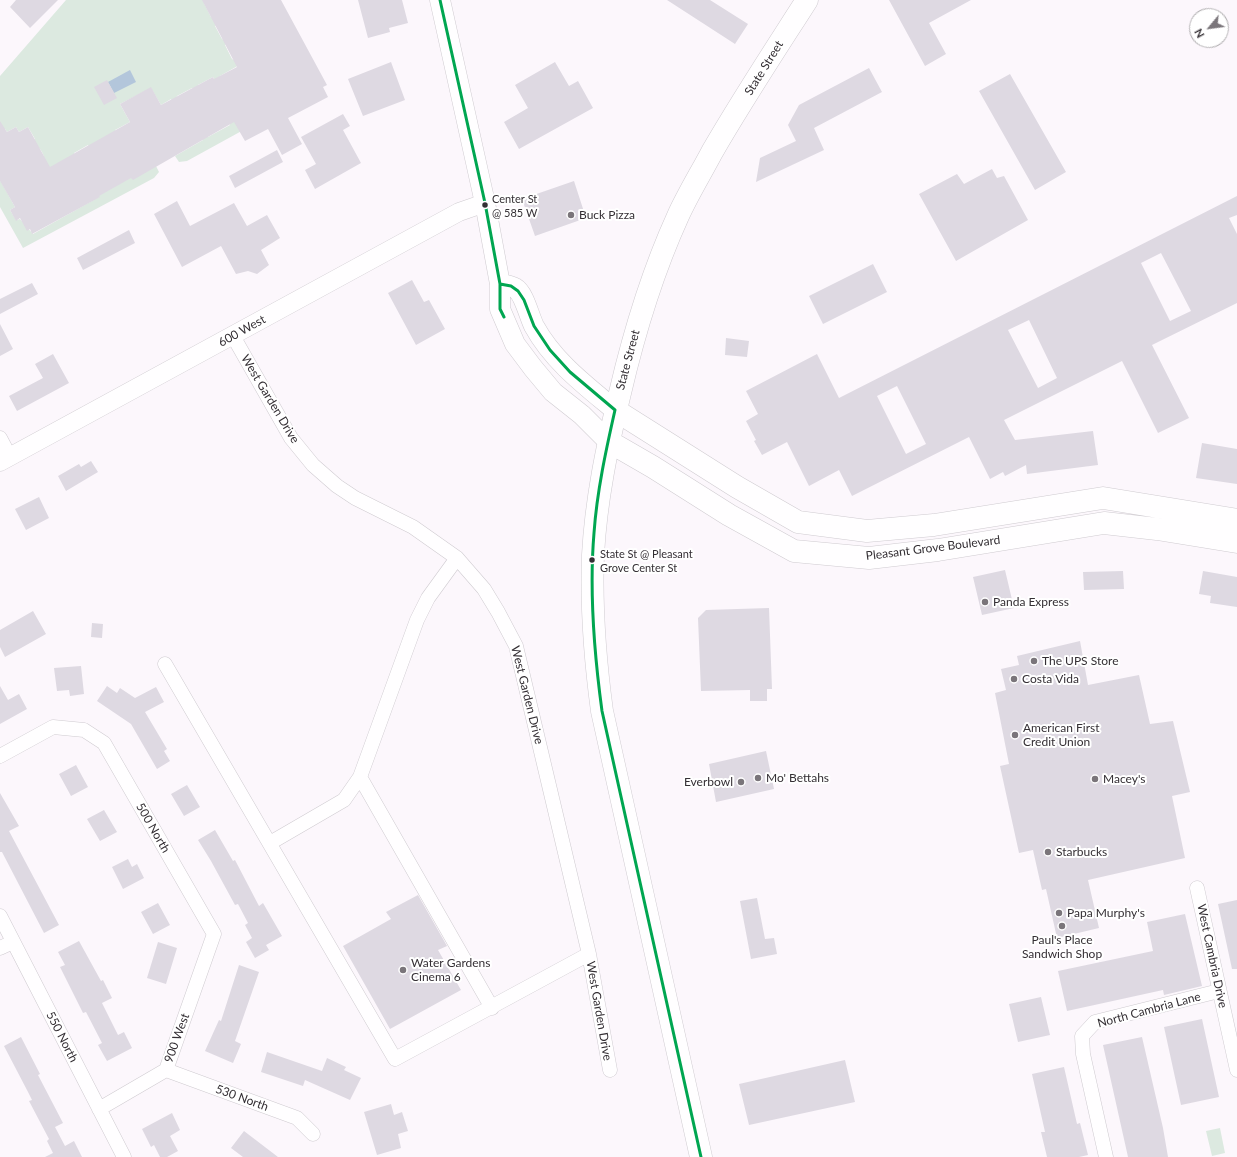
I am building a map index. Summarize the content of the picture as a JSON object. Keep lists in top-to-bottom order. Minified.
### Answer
{"streets":{"main road":["State Street","Pleasant Grove Boulevard"],"street":["600 West","West Garden Drive","500 North","West Cambria Drive","North Cambria Lane","550 North","900 West","530 North"]},"crossings":[["State Street","Pleasant Grove Boulevard"],["600 West","West Garden Drive"],["500 North","900 West"],["West Cambria Drive","North Cambria Lane"],["550 North","900 West"],["900 West","530 North"]],"places":["Center St @ 585 W","Buck Pizza","State St @ Pleasant Grove Center St","Panda Express","The UPS Store","Costa Vida","American First Credit Union","Mo' Bettahs","Macey's","Everbowl","Starbucks","Papa Murphy's","Paul's Place Sandwich Shop","Water Gardens Cinema 6"],"north":"bottom left"}
